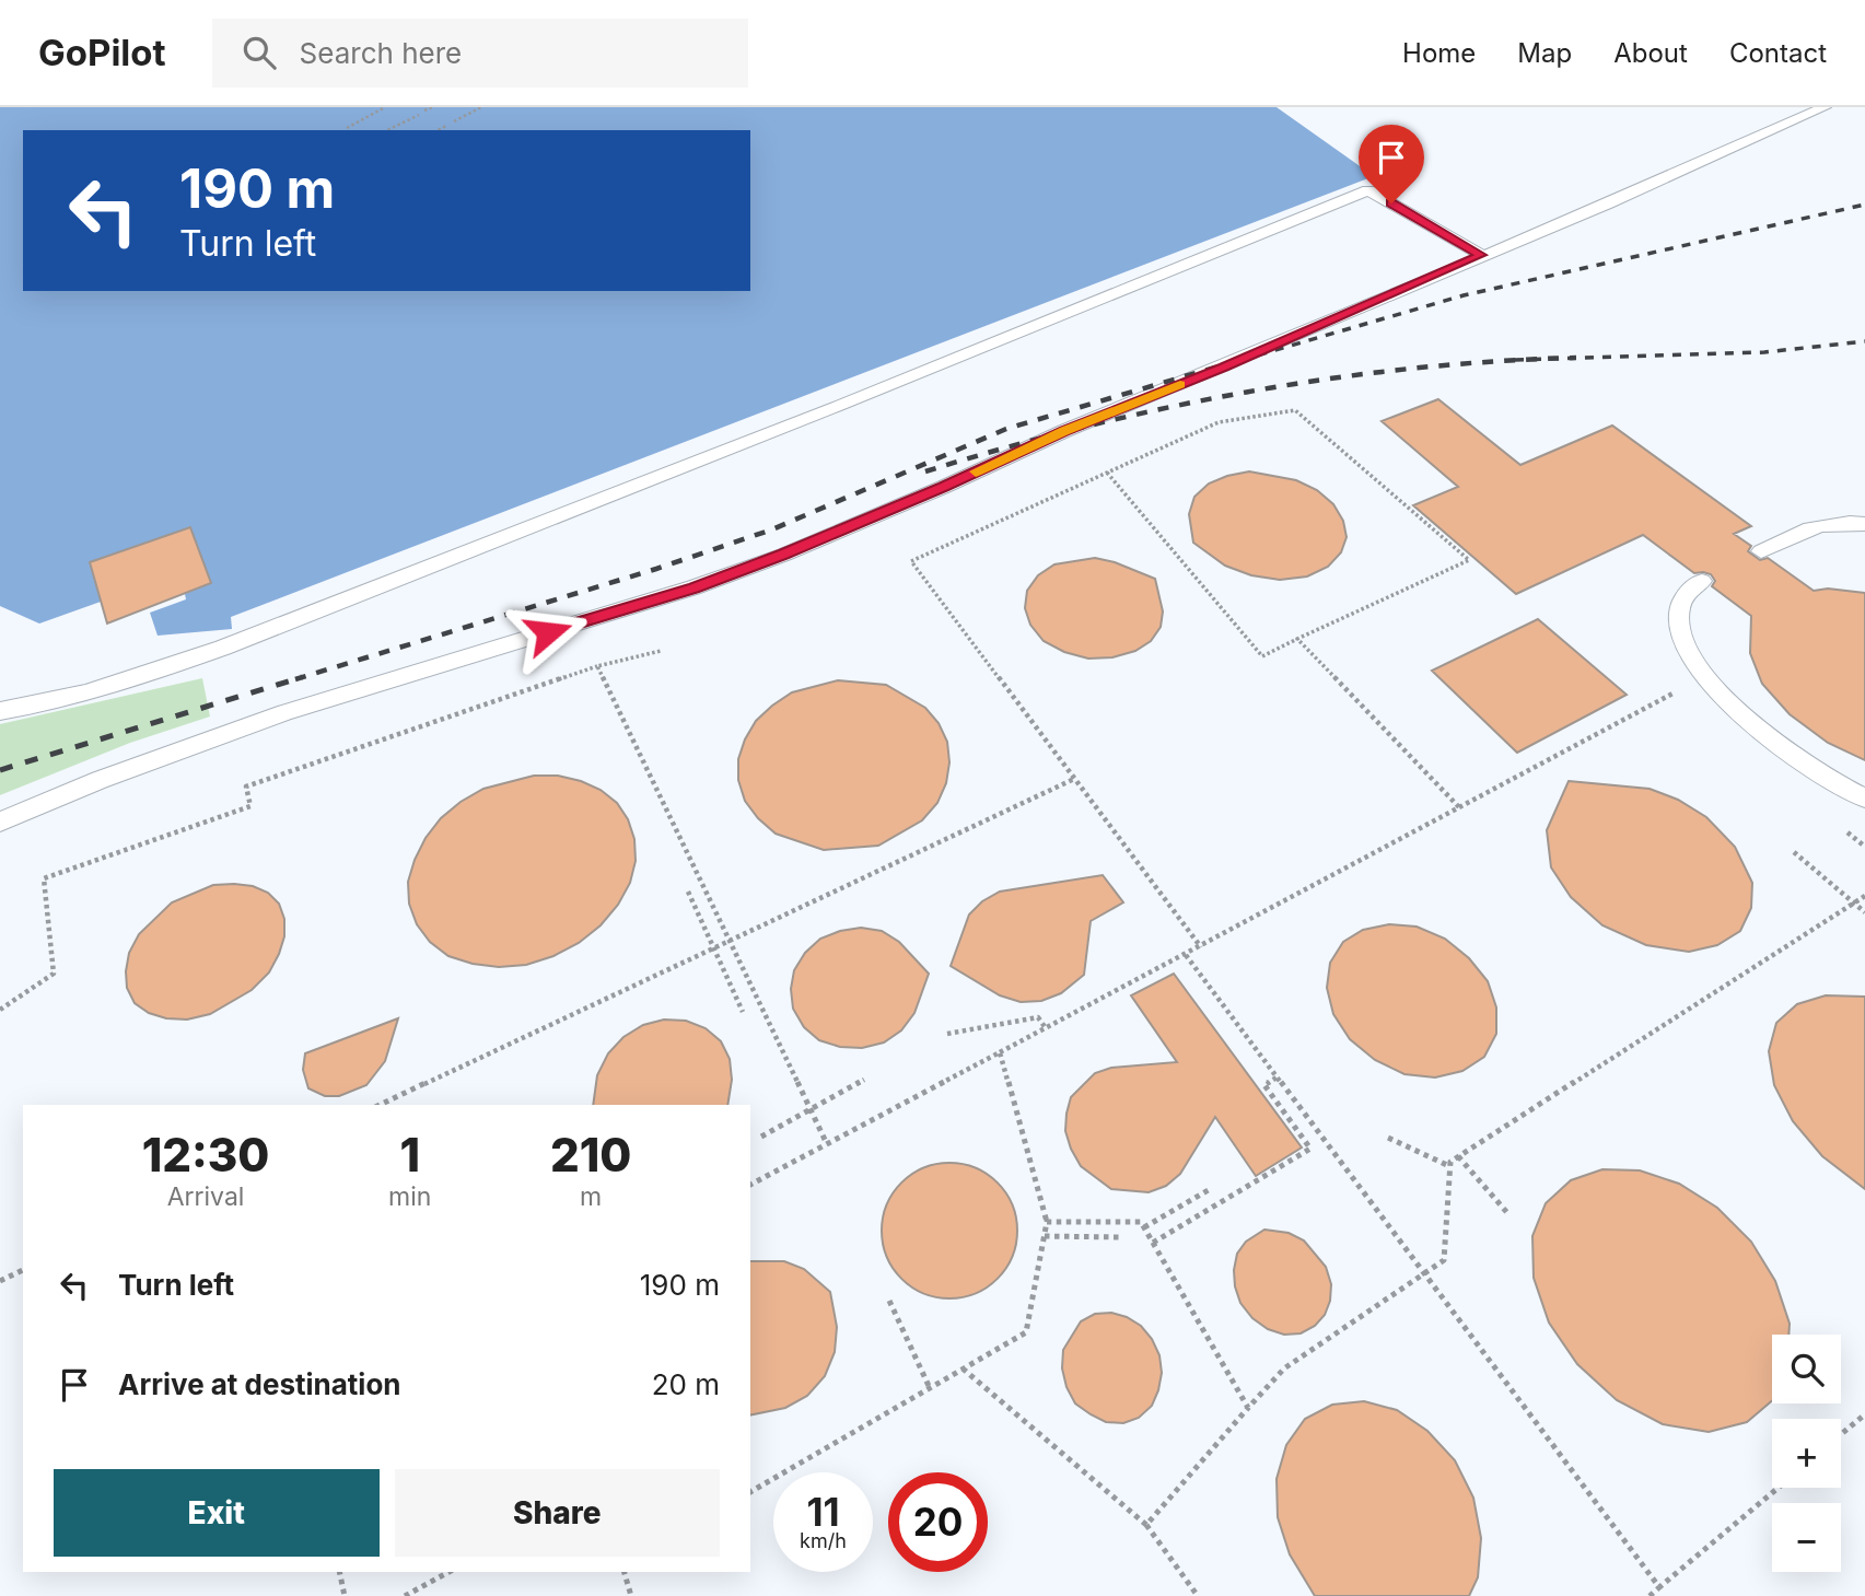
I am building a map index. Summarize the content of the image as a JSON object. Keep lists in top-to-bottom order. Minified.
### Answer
{"page":{"header":"GoPilot","search":"Search here","nav":["Home","Map","About","Contact"],"turn":["190 m","Turn left"],"eta":["12:30","Arrival","1","min","210","m"],"list":[{"name":"Turn left","value":"190 m"},{"name":"Arrive at destination","value":"20 m"}],"map_buttons":["+","−"],"buttons":["Exit","Share"],"speed":"11 km/h","limit":"20"}}
